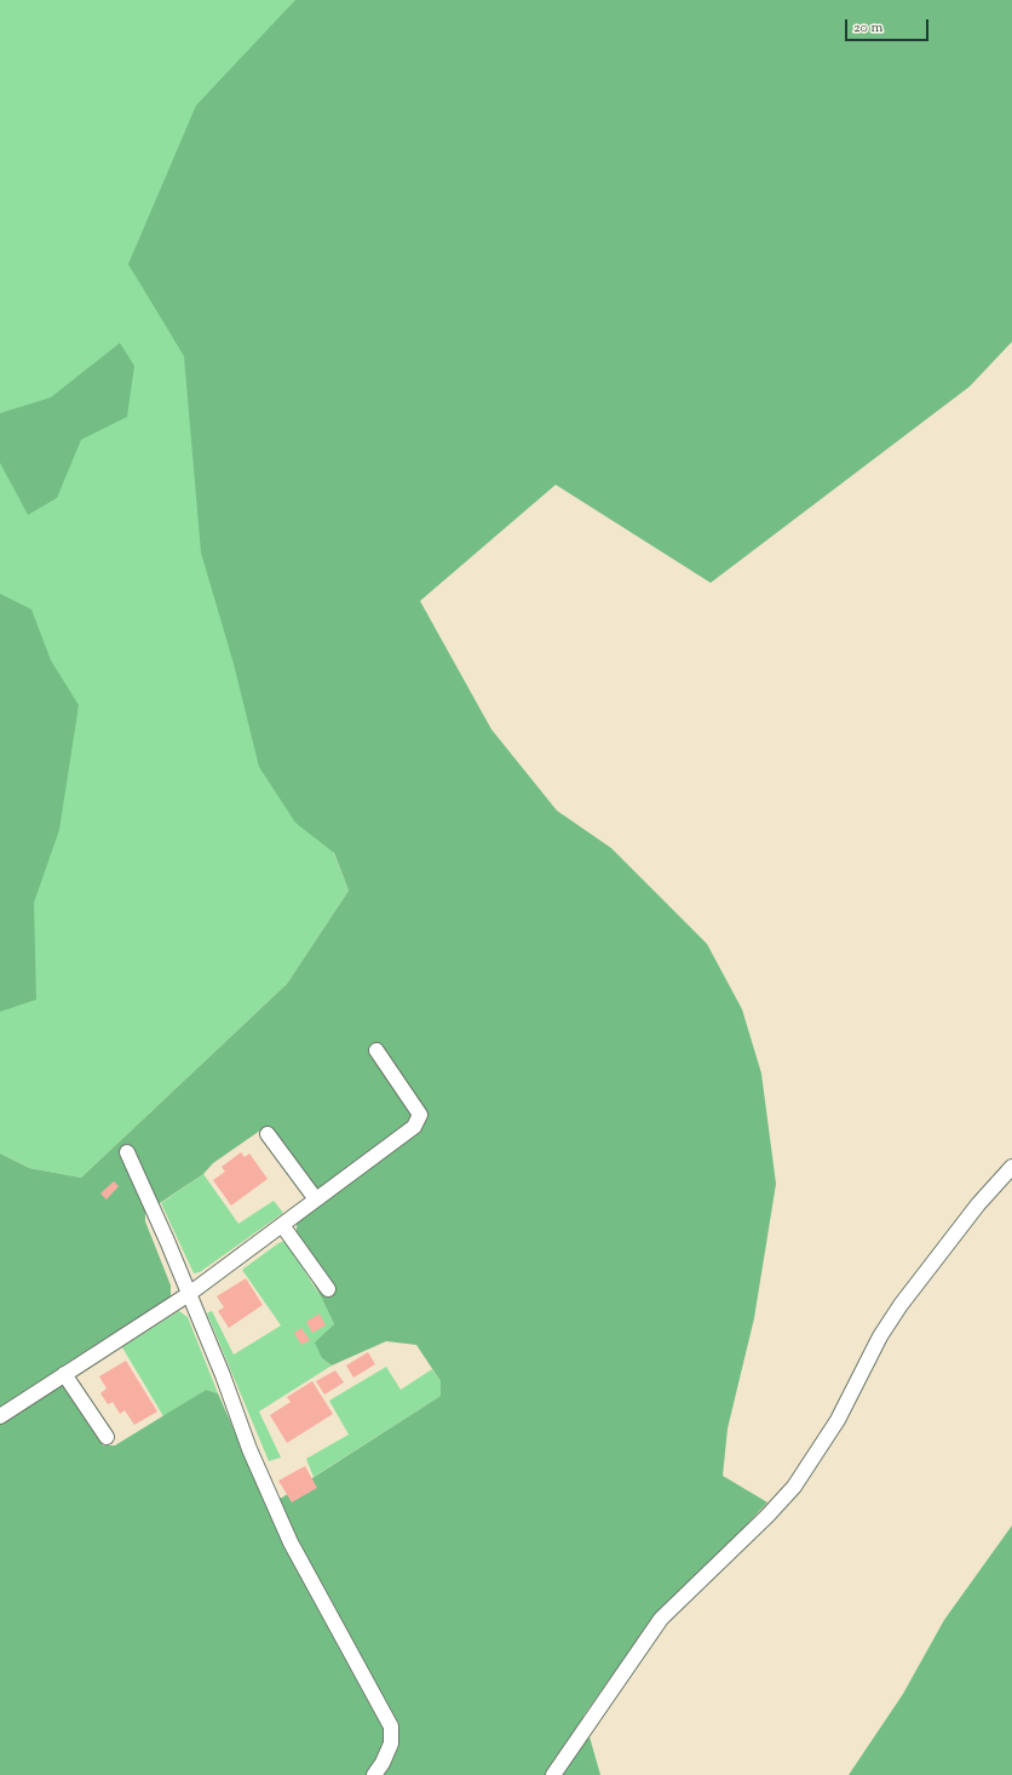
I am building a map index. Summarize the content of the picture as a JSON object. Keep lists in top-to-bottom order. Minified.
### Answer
{"scale_bar":"20 m"}
